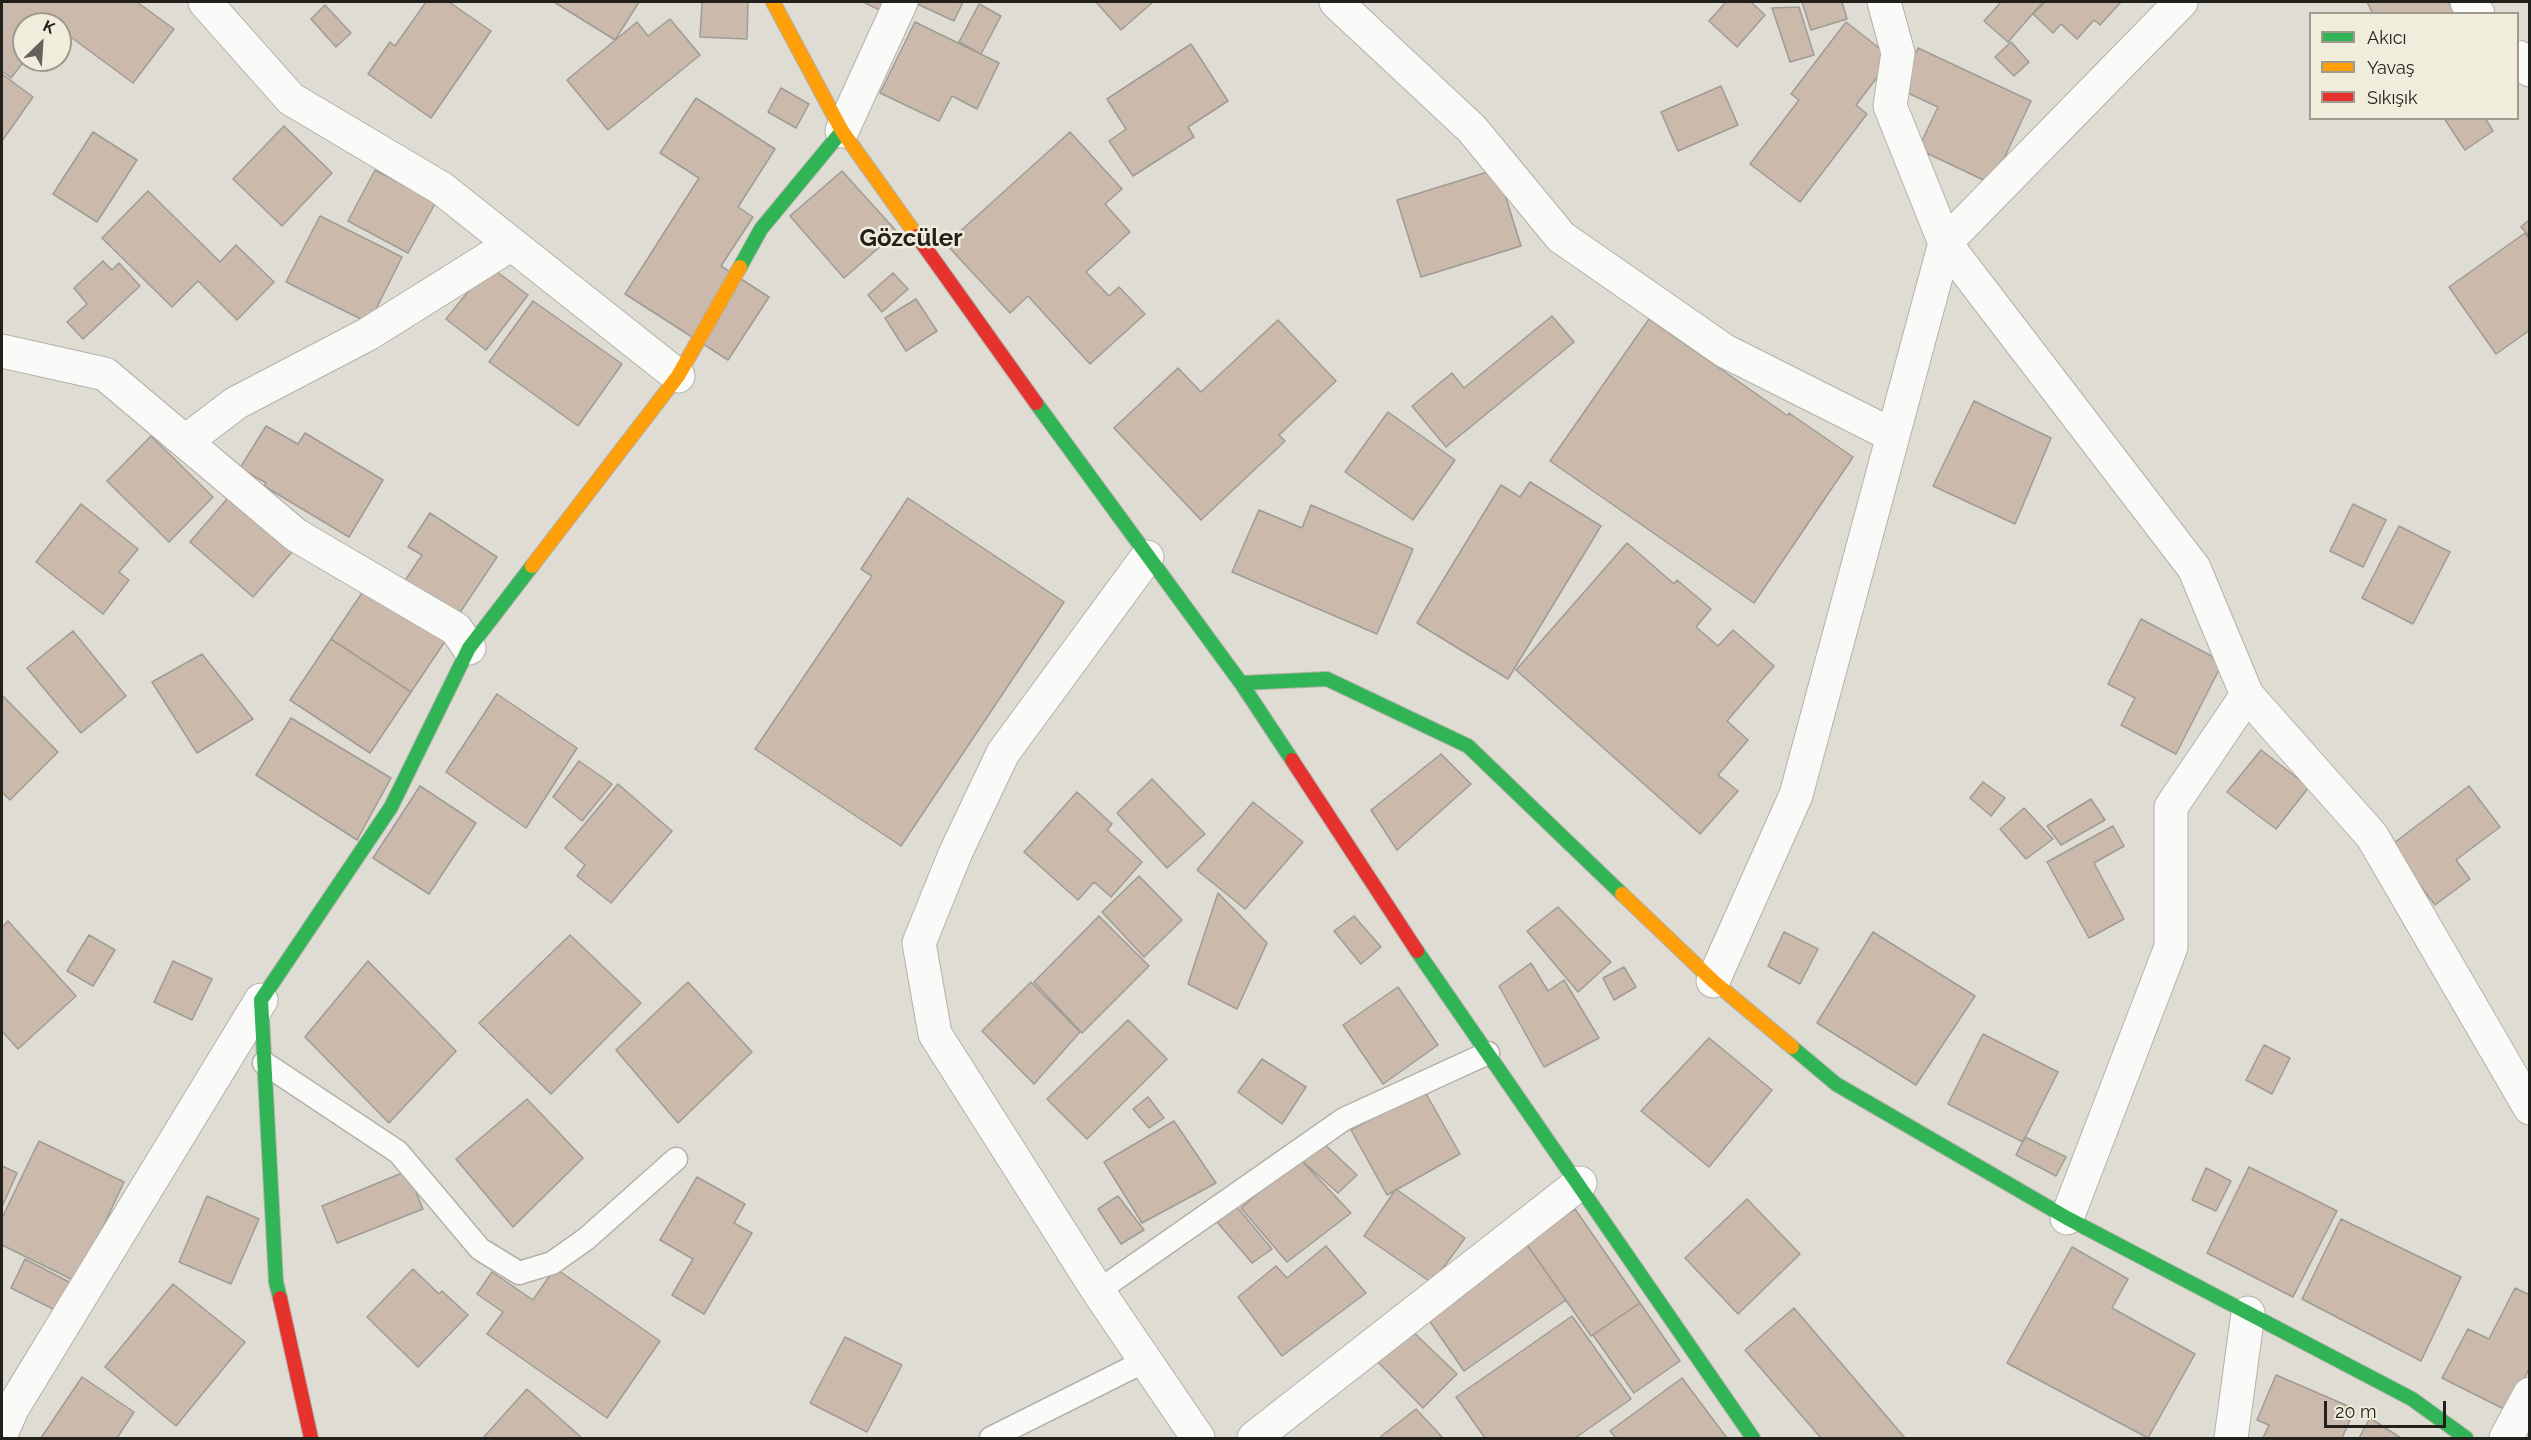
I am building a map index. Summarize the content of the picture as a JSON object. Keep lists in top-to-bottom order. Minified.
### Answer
{"districts":["Gözcüler"],"legend":["Akıcı","Yavaş","Sıkışık"],"scale_bar":"20 m","north":"top right"}
